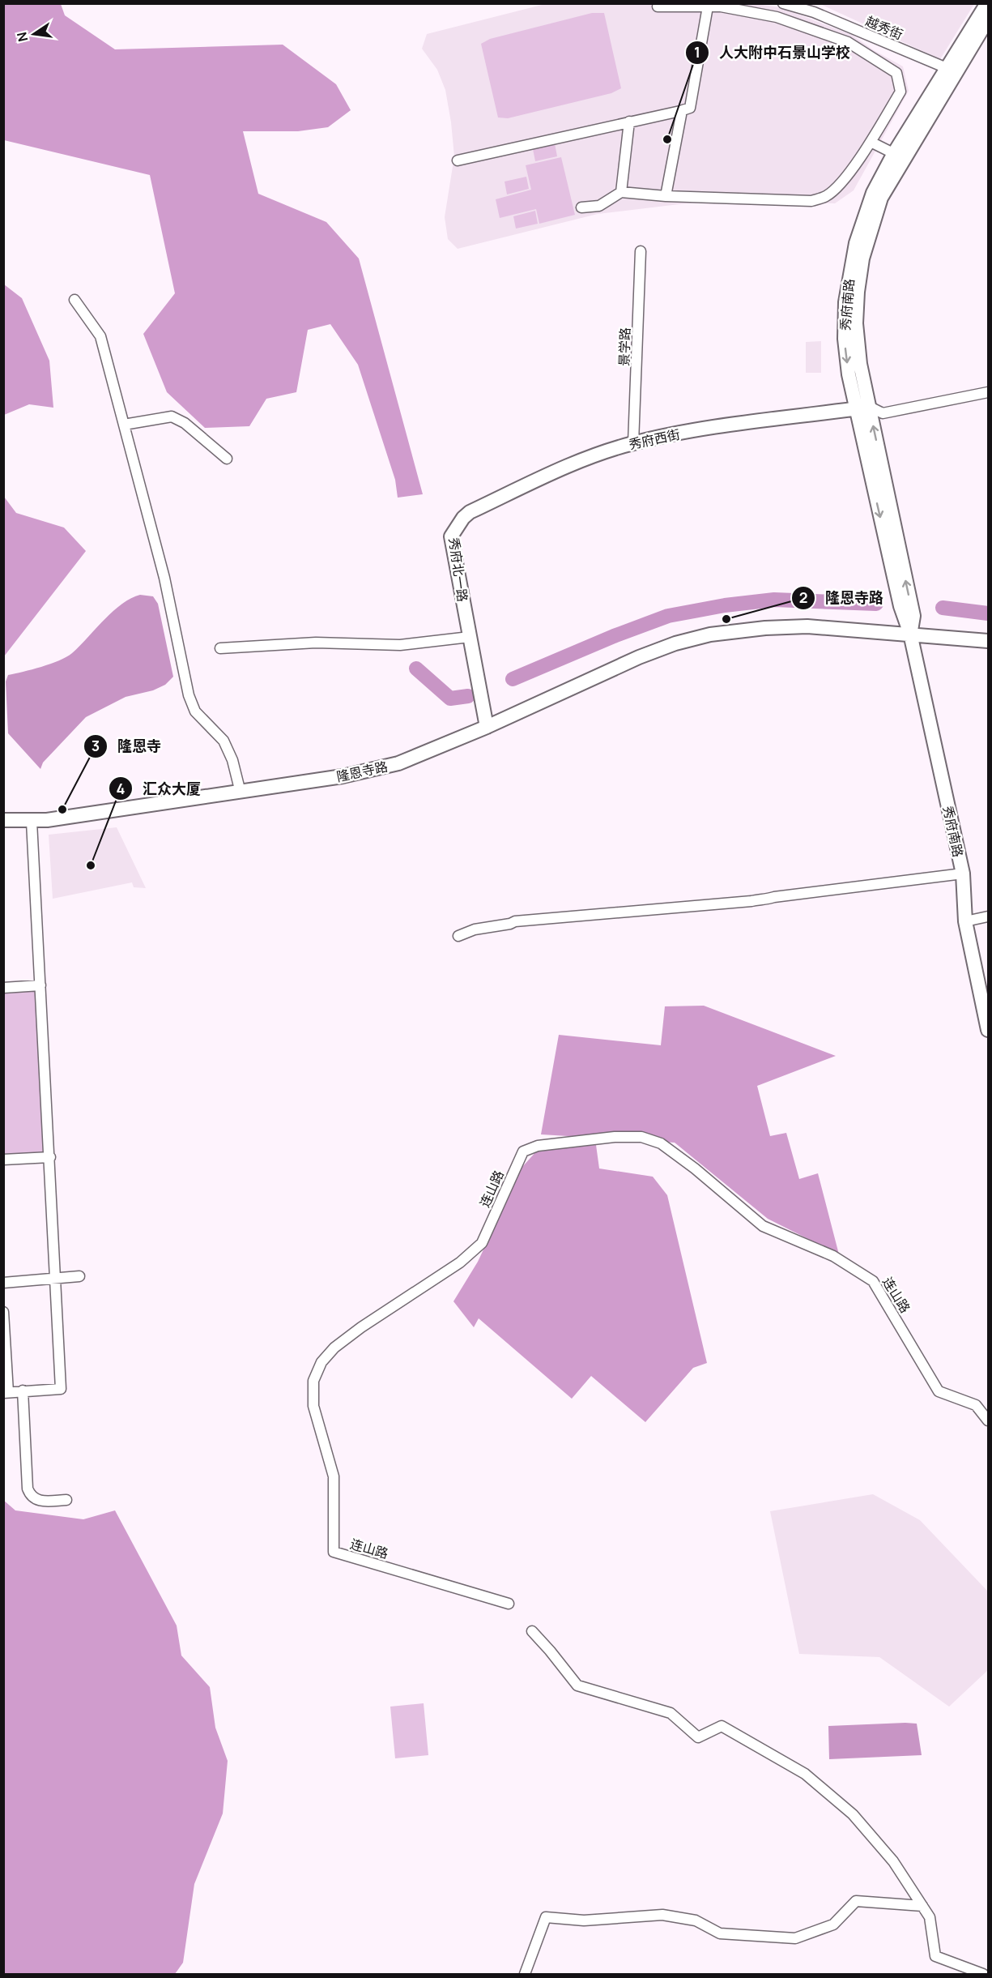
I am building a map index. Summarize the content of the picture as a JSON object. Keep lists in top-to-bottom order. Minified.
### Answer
{"streets":{"street":["越秀街","秀府南路","景学路","秀府西街","秀府北一路","隆恩寺路","连山路"]},"crossings":[["越秀街","秀府南路"],["秀府南路","秀府西街"],["秀府南路","隆恩寺路"],["景学路","秀府西街"],["秀府西街","秀府北一路"],["秀府北一路","隆恩寺路"]],"places":["人大附中石景山学校","隆恩寺路","隆恩寺","汇众大厦"],"north":"left"}
